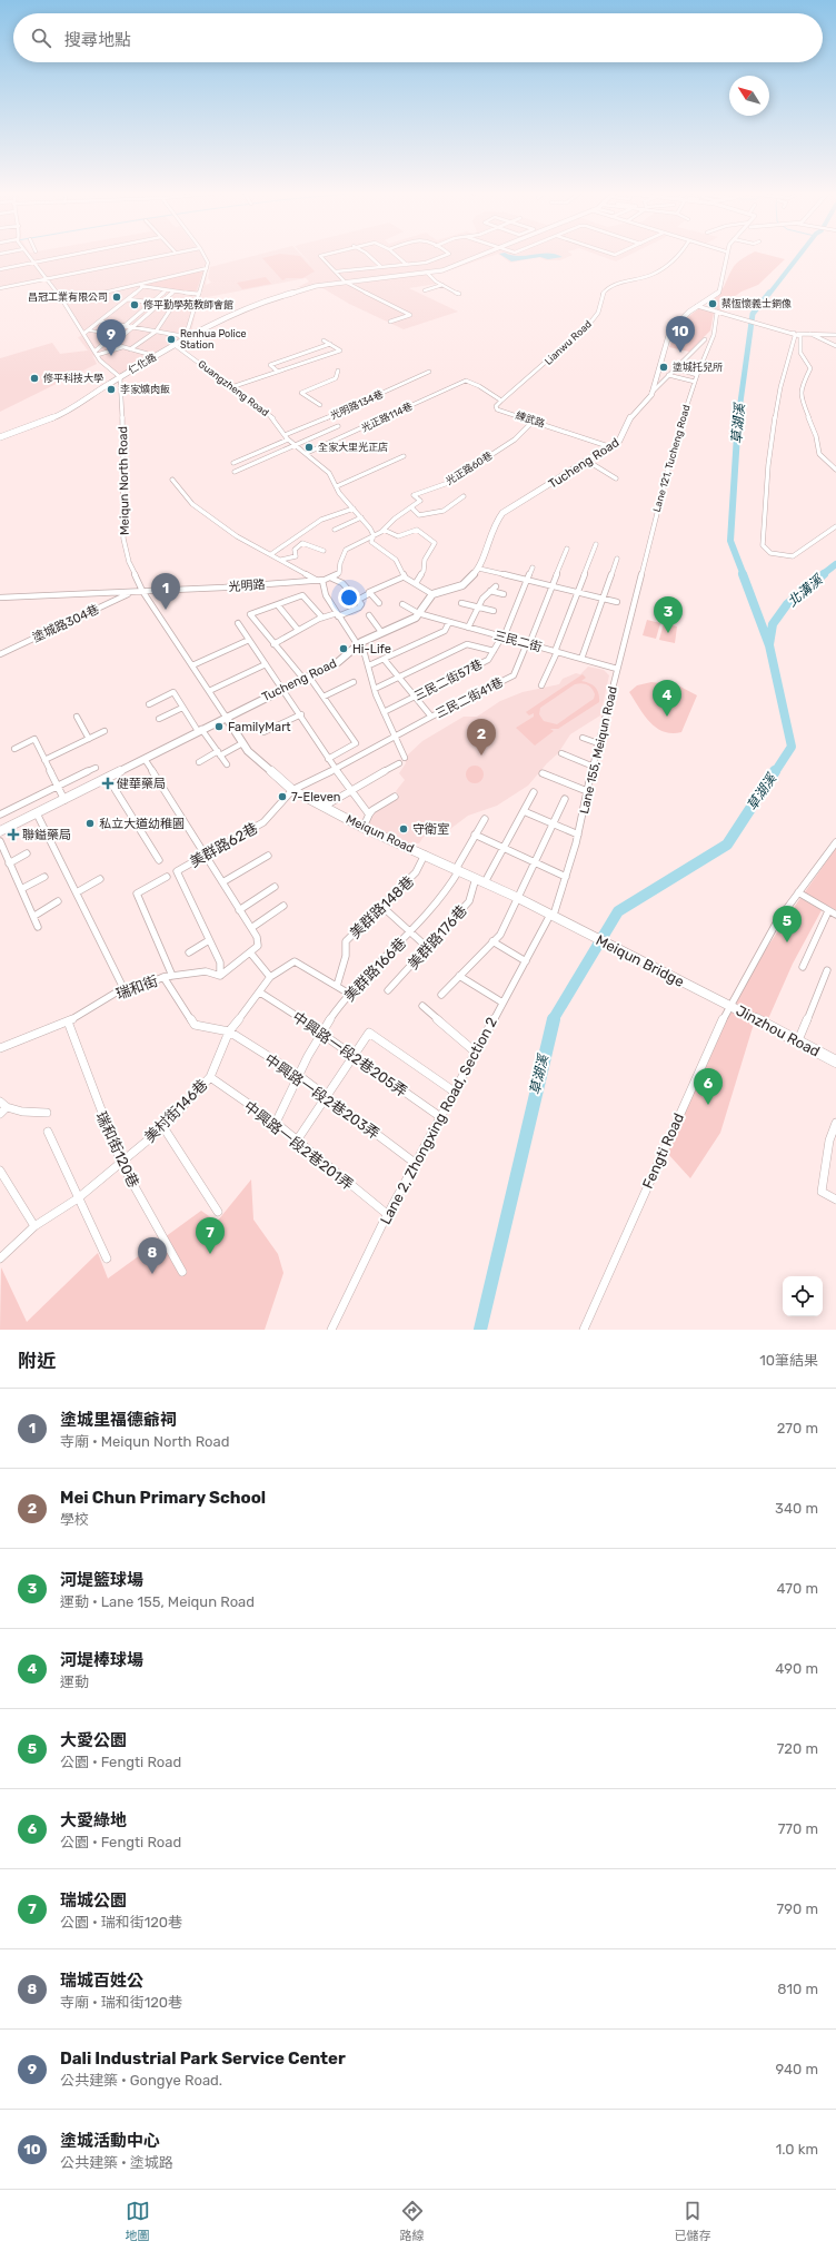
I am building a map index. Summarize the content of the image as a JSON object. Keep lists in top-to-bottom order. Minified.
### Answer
{"streets":{"main road":["仁化路"],"street":["Lianwu Road","Guangzheng Road","光明路134巷","光正路114巷","練武路","Lane 121, Tucheng Road","Tucheng Road","光正路60巷","Meiqun North Road","光明路","塗城路304巷","三民二街","三民二街57巷","三民二街41巷","Lane 155, Meiqun Road","Meiqun Road","美群路62巷","美群路148巷","美群路176巷","Meiqun Bridge","美群路166巷","瑞和街","Jinzhou Road","中興路一段2巷205弄","中興路一段2巷203弄","美村街146巷","Lane 2, Zhongxing Road, Section 2","中興路一段2巷201弄","瑞和街120巷","Fengti Road"]},"crossings":[["Lianwu Road","光正路114巷"],["Lianwu Road","練武路"],["仁化路","Guangzheng Road"],["仁化路","Meiqun North Road"],["Guangzheng Road","光明路134巷"],["Guangzheng Road","光正路114巷"],["光正路114巷","練武路"],["練武路","Tucheng Road"],["練武路","光正路60巷"],["Lane 121, Tucheng Road","Lane 155, Meiqun Road"],["Tucheng Road","Meiqun North Road"],["Tucheng Road","三民二街"],["Tucheng Road","Meiqun Road"],["Meiqun North Road","光明路"],["Meiqun North Road","Meiqun Road"],["光明路","塗城路304巷"],["三民二街","三民二街57巷"],["三民二街","三民二街41巷"],["三民二街","Lane 155, Meiqun Road"],["三民二街41巷","Meiqun Road"],["三民二街41巷","美群路62巷"],["Lane 155, Meiqun Road","Meiqun Road"],["Lane 155, Meiqun Road","Lane 2, Zhongxing Road, Section 2"],["Meiqun Road","美群路62巷"],["Meiqun Road","美群路148巷"],["Meiqun Road","美群路176巷"],["Meiqun Road","Meiqun Bridge"],["Meiqun Road","美群路166巷"],["Meiqun Road","Lane 2, Zhongxing Road, Section 2"],["美群路62巷","瑞和街"],["美群路148巷","美村街146巷"],["Meiqun Bridge","Jinzhou Road"],["Meiqun Bridge","Fengti Road"],["美群路166巷","中興路一段2巷205弄"],["美群路166巷","中興路一段2巷203弄"],["美群路166巷","美村街146巷"],["美群路166巷","中興路一段2巷201弄"],["瑞和街","瑞和街120巷"],["Jinzhou Road","Fengti Road"],["中興路一段2巷205弄","美村街146巷"],["中興路一段2巷205弄","Lane 2, Zhongxing Road, Section 2"],["中興路一段2巷203弄","美村街146巷"],["中興路一段2巷203弄","Lane 2, Zhongxing Road, Section 2"],["美村街146巷","中興路一段2巷201弄"],["美村街146巷","瑞和街120巷"],["Lane 2, Zhongxing Road, Section 2","中興路一段2巷201弄"]],"water":["草湖溪","北溝溪"],"places":{"other":["昌冠工業有限公司","蔡恆懷義士銅像","修平勤學苑教師會館","Renhua Police Station","塗城托兒所","修平科技大學","李家爌肉飯","全家大里光正店","Hi-Life","FamilyMart","7-Eleven","私立大道幼稚園","守衛室"],"health":["健華藥局","聯鎰藥局"]},"north":"top left","page":{"search":"搜尋地點","pins":["10","9","1","3","4","2","5","6","7","8"],"heading":["附近","10筆結果"],"list":[{"mark":"1","name":"塗城里福德爺祠","note":"寺廟 · Meiqun North Road","value":"270 m"},{"mark":"2","name":"Mei Chun Primary School","note":"學校","value":"340 m"},{"mark":"3","name":"河堤籃球場","note":"運動 · Lane 155, Meiqun Road","value":"470 m"},{"mark":"4","name":"河堤棒球場","note":"運動","value":"490 m"},{"mark":"5","name":"大愛公園","note":"公園 · Fengti Road","value":"720 m"},{"mark":"6","name":"大愛綠地","note":"公園 · Fengti Road","value":"770 m"},{"mark":"7","name":"瑞城公園","note":"公園 · 瑞和街120巷","value":"790 m"},{"mark":"8","name":"瑞城百姓公","note":"寺廟 · 瑞和街120巷","value":"810 m"},{"mark":"9","name":"Dali Industrial Park Service Center","note":"公共建築 · Gongye Road.","value":"940 m"},{"mark":"10","name":"塗城活動中心","note":"公共建築 · 塗城路","value":"1.0 km"}],"nav":["地圖","路線","已儲存"]}}
